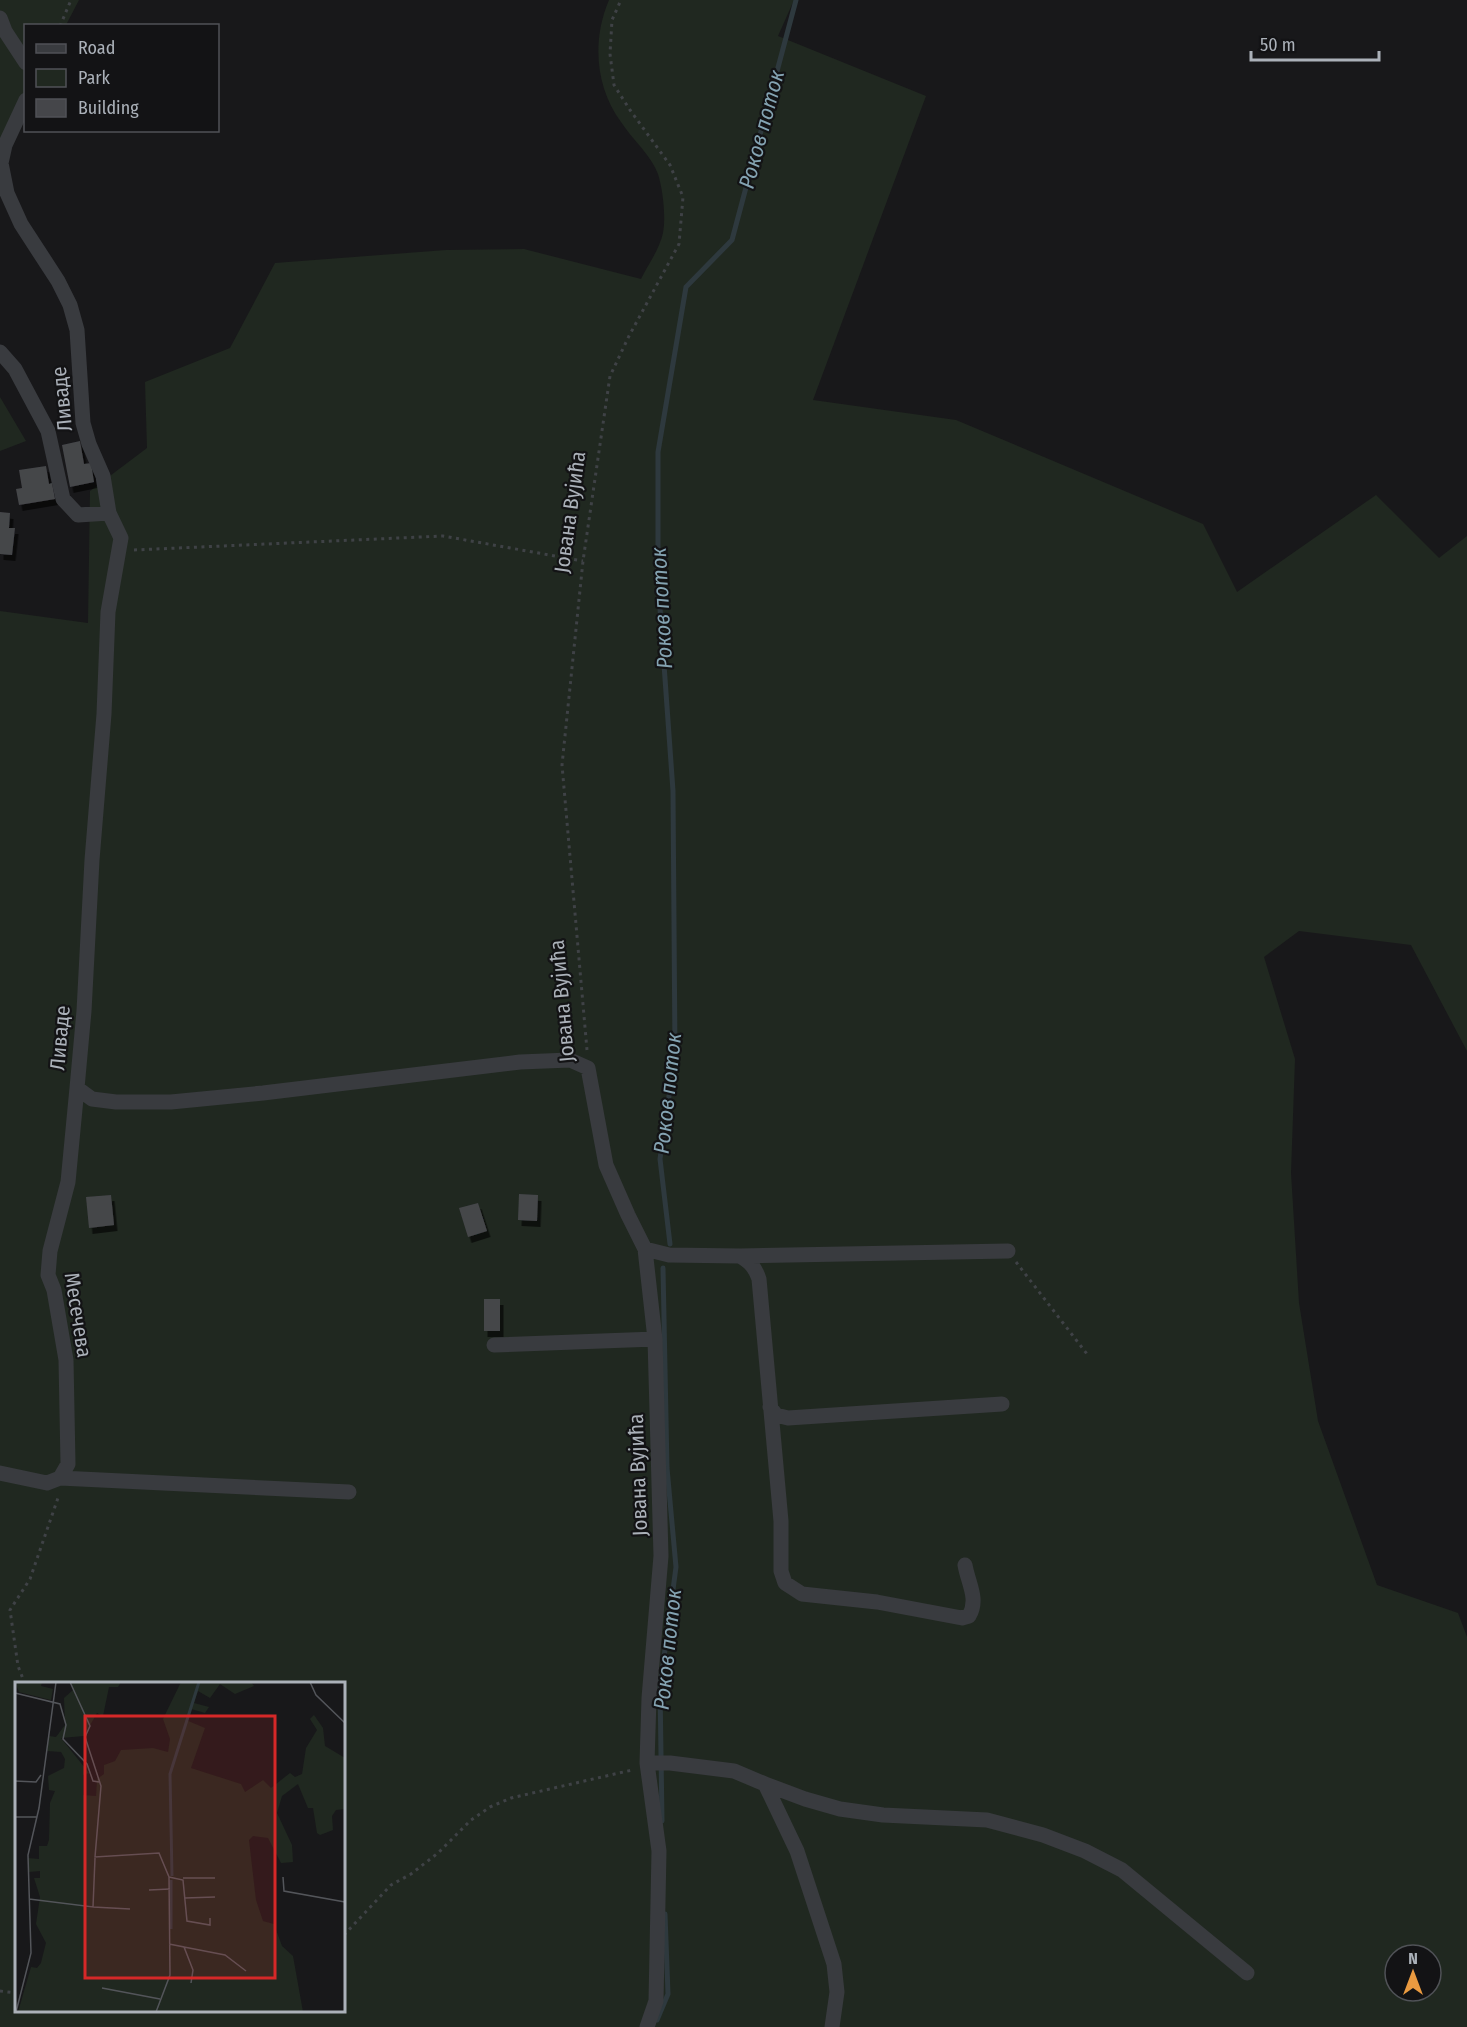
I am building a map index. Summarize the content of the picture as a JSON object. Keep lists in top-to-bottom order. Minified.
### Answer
{"streets":{"street":["Ливаде","Јована Вујића","Месечева"]},"crossings":[["Ливаде","Јована Вујића"],["Ливаде","Месечева"]],"water":["Роков поток"],"legend":["Road","Park","Building"],"scale_bar":"50 m","north":"top"}
